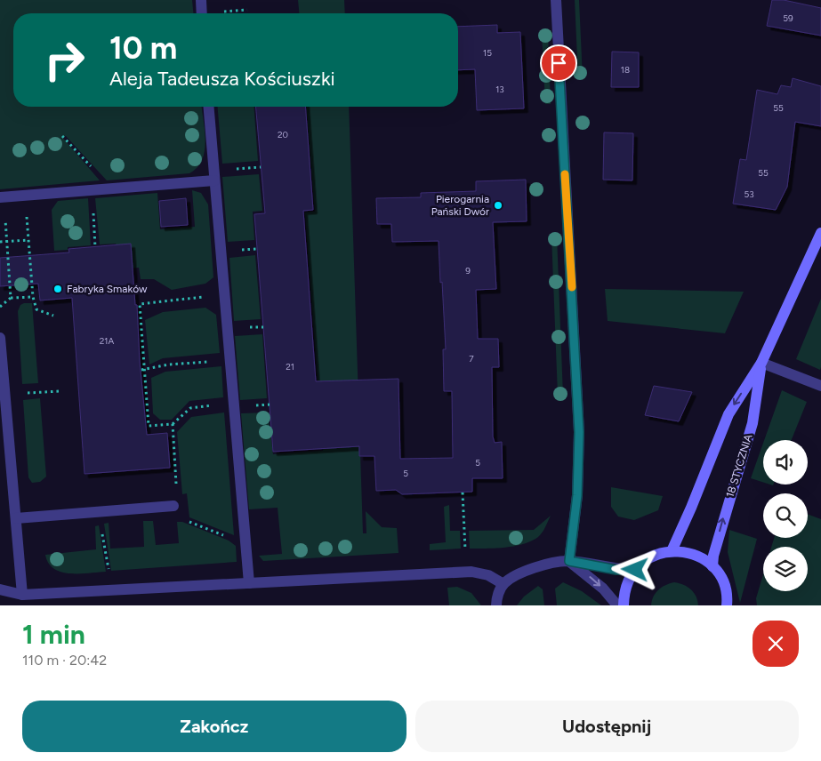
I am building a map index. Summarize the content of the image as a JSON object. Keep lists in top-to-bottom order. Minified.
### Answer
{"streets":{"main road":["18 STYCZNIA"]},"places":["Pierogarnia Pański Dwór","Fabryka Smaków"],"house_numbers":["59","15","18","13","55","20","55","53","9","21A","7","21","5","5"],"page":{"turn":["10 m","Aleja Tadeusza Kościuszki"],"heading":["1 min","110 m · 20:42"],"buttons":["Zakończ","Udostępnij"]}}
